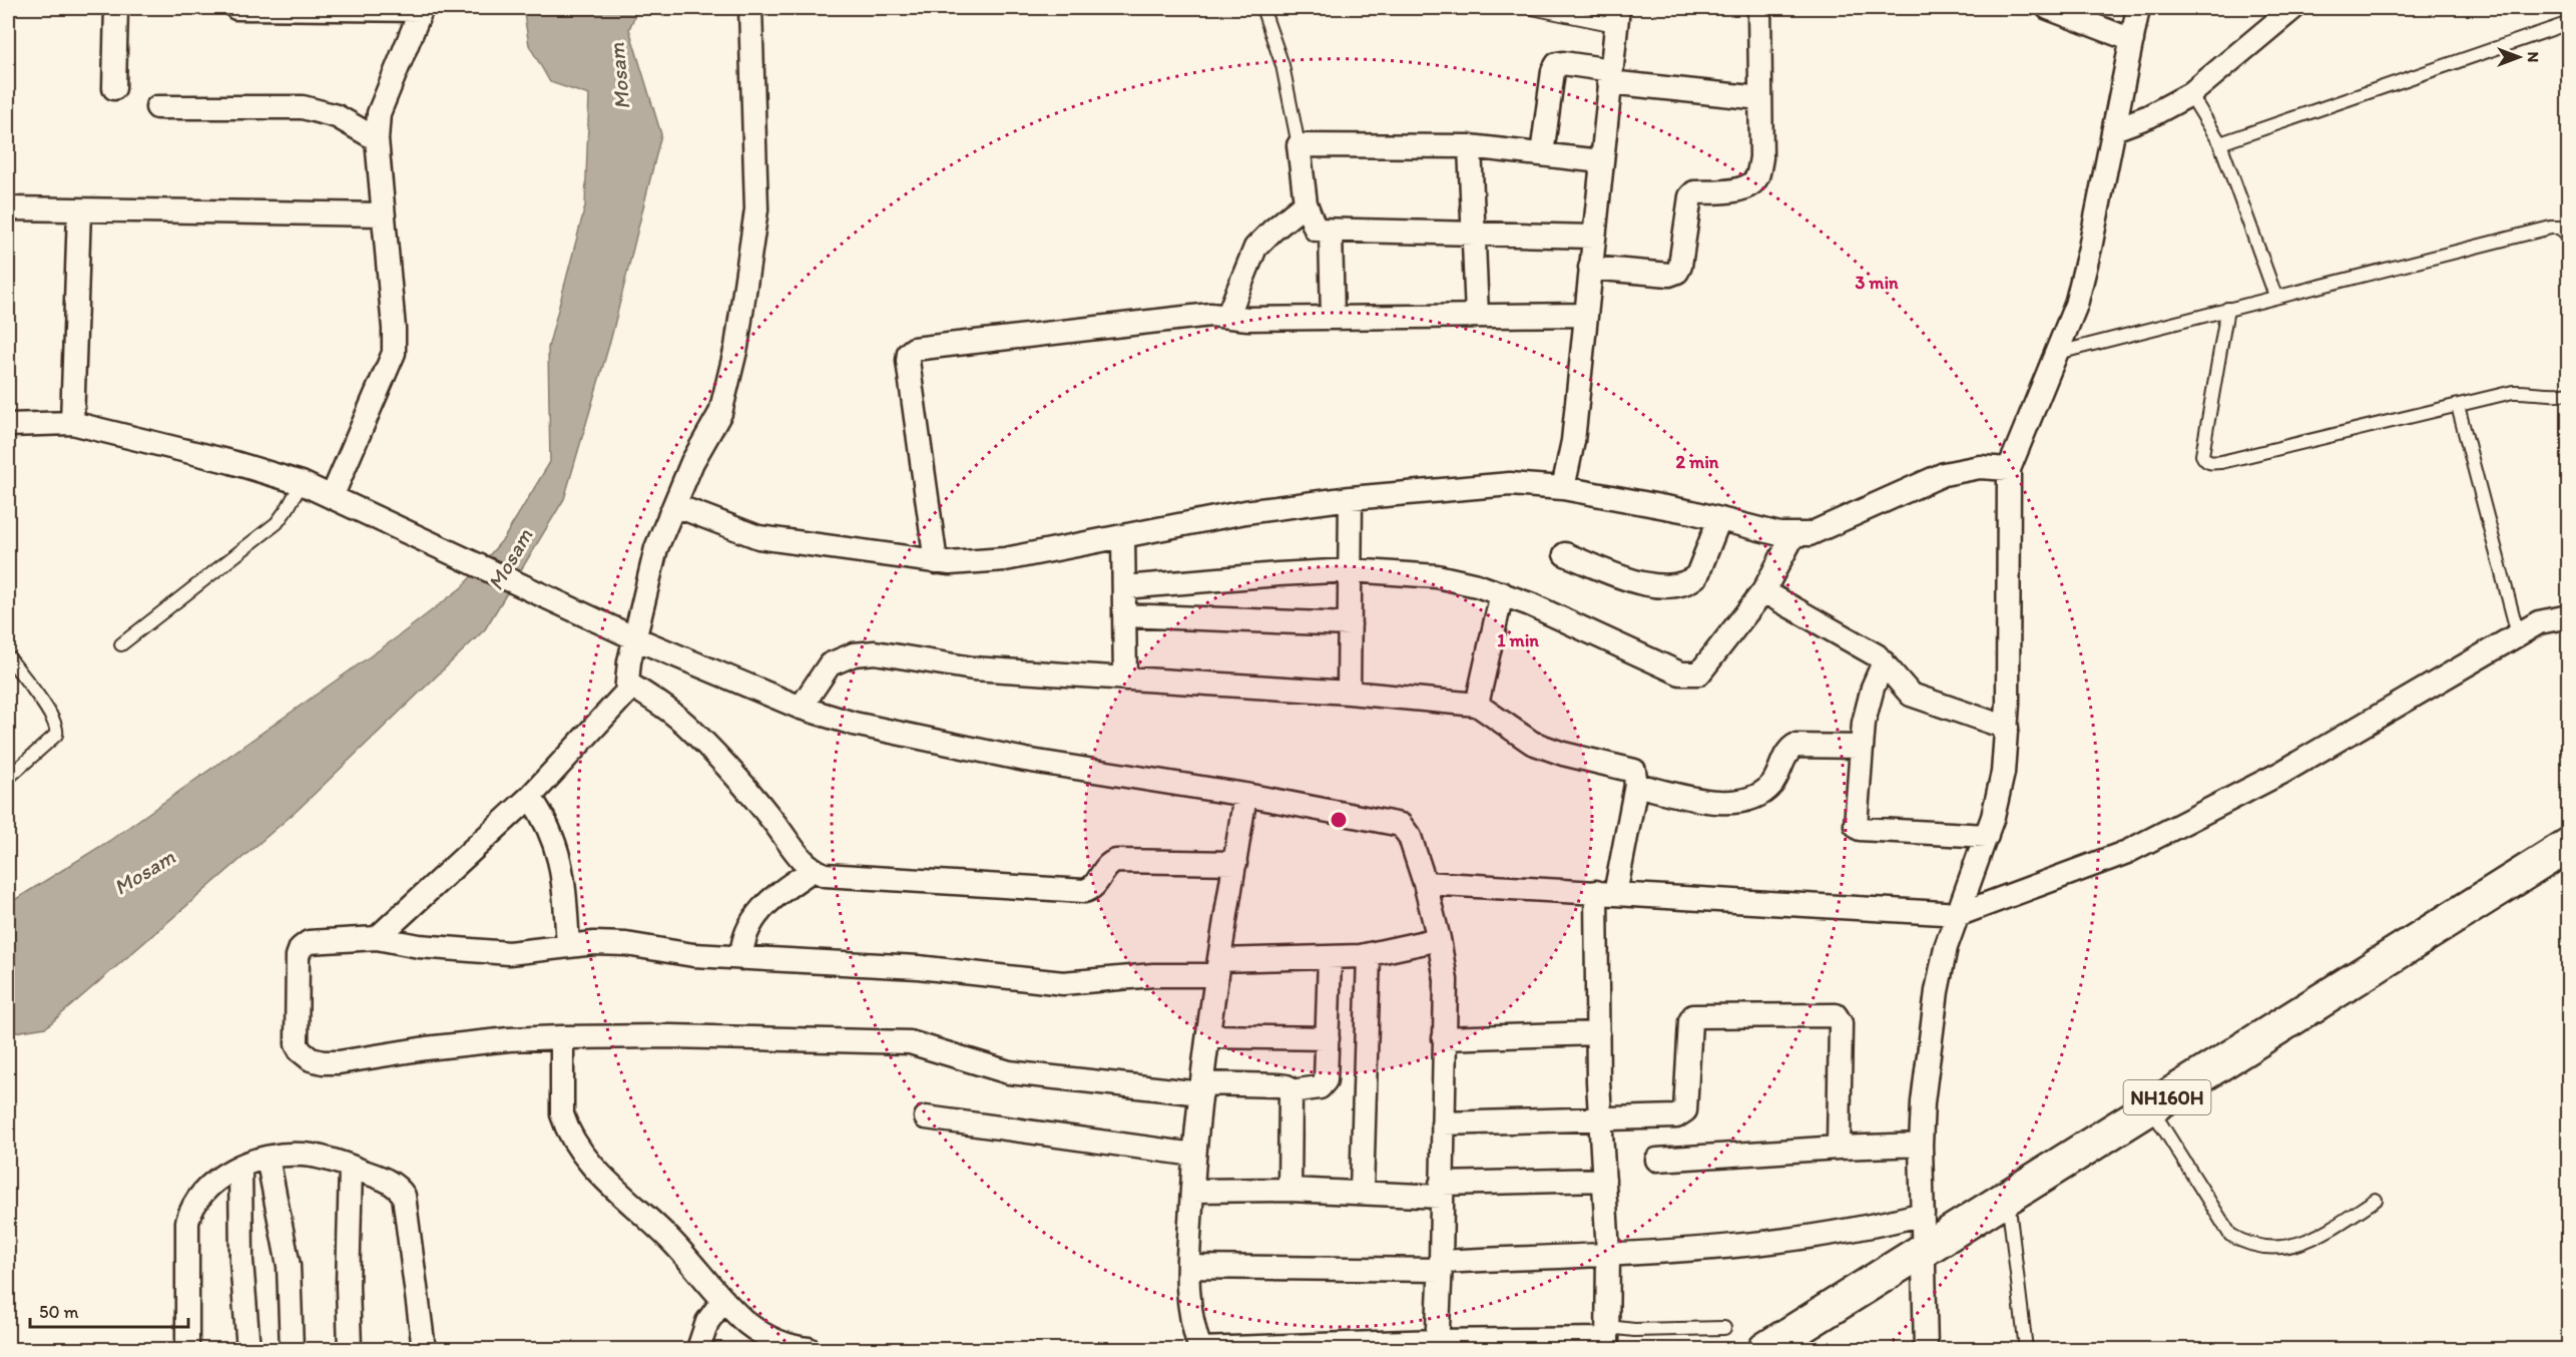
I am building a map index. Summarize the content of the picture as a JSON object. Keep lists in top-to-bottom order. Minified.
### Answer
{"streets":{"highway":["NH160H"]},"water":["Mosam"],"scale_bar":"50 m","north":"right","rings":["3 min","2 min","1 min"]}
